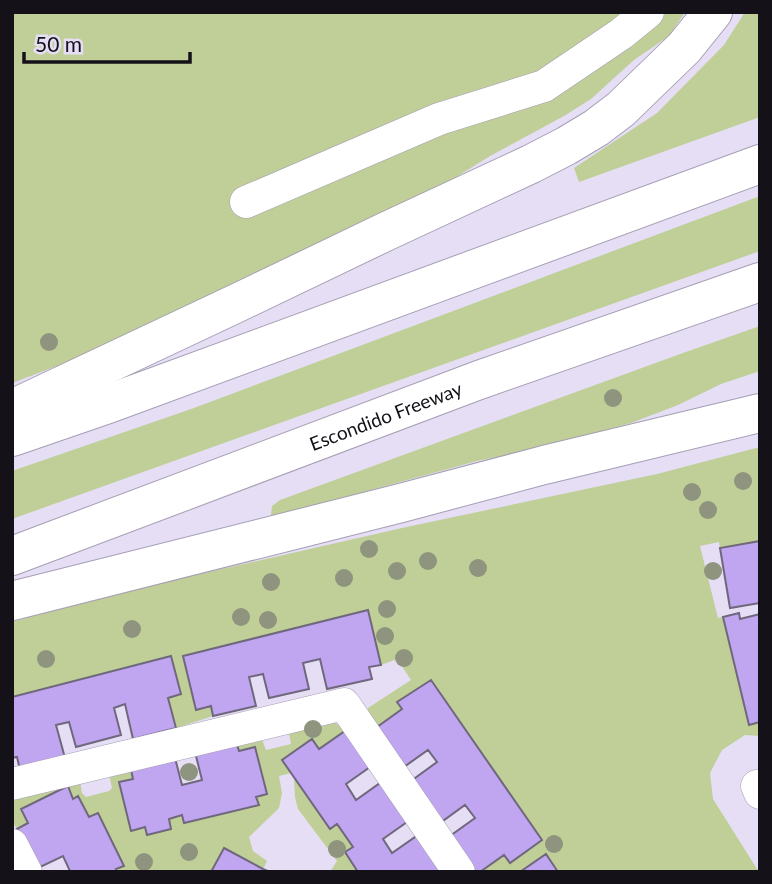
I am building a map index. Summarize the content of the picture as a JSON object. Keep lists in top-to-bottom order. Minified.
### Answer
{"streets":{"highway":["Escondido Freeway"]},"scale_bar":"50 m"}
